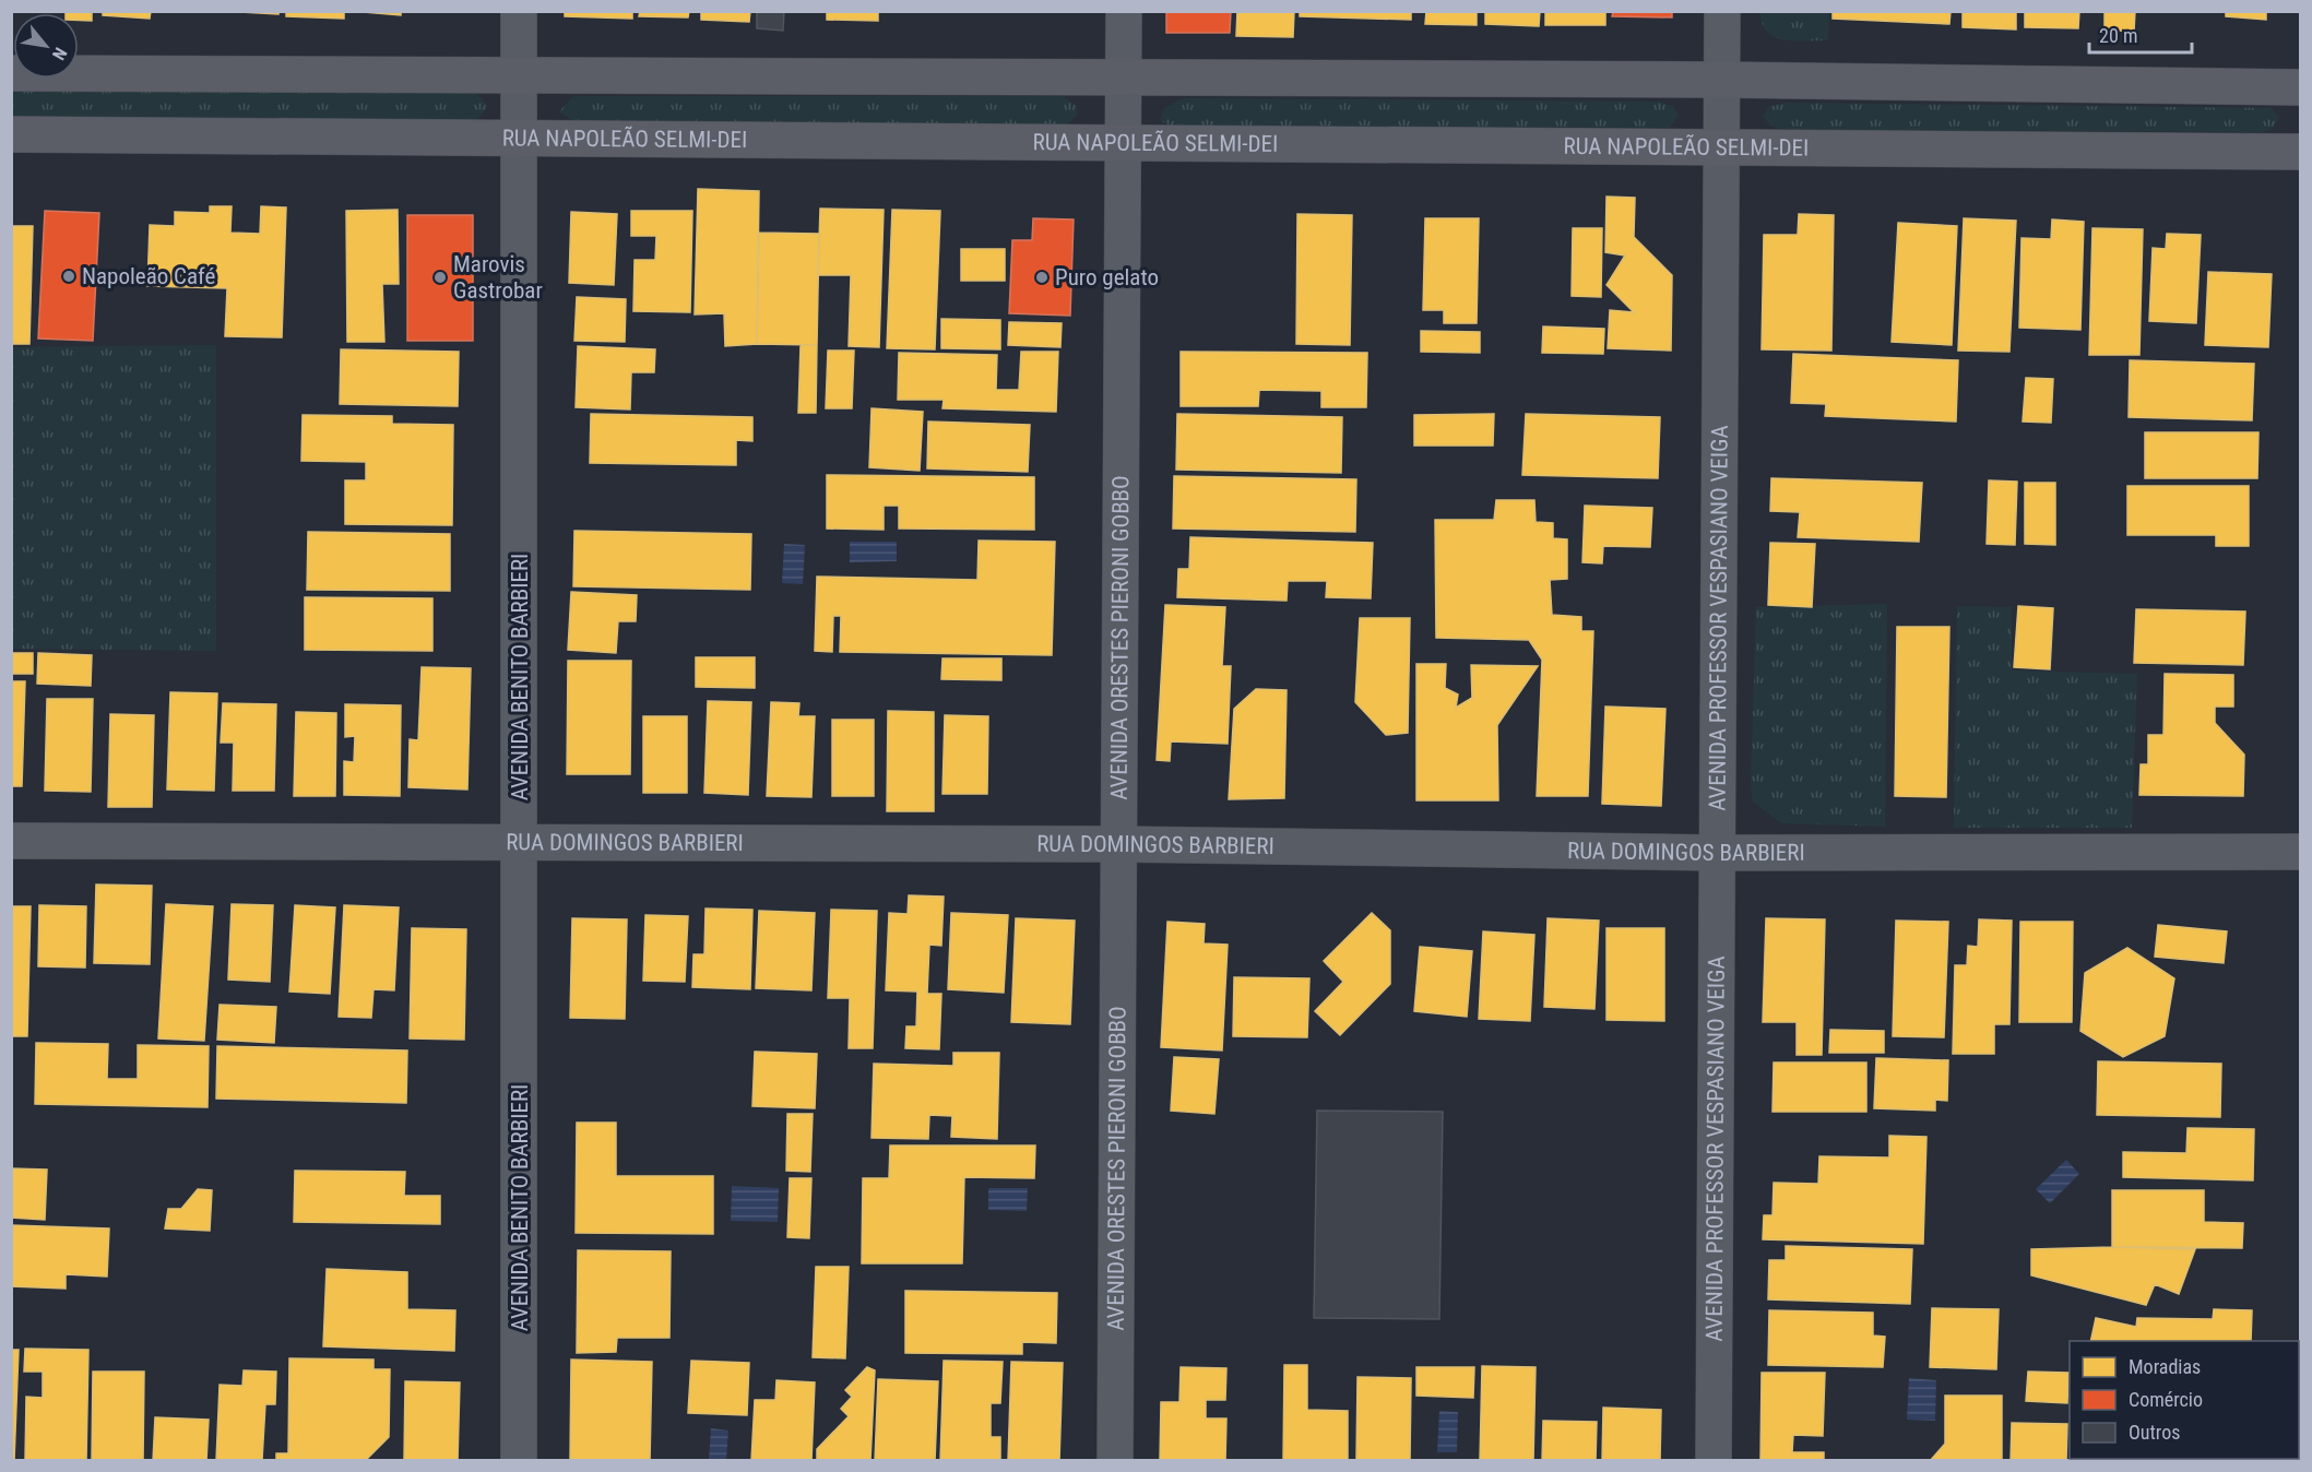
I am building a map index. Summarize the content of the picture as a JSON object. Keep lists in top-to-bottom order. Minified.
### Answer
{"streets":{"main road":["RUA NAPOLEÃO SELMI-DEI"],"street":["AVENIDA PROFESSOR VESPASIANO VEIGA","AVENIDA ORESTES PIERONI GOBBO","AVENIDA BENITO BARBIERI","RUA DOMINGOS BARBIERI"]},"crossings":[["RUA NAPOLEÃO SELMI-DEI","AVENIDA PROFESSOR VESPASIANO VEIGA"],["RUA NAPOLEÃO SELMI-DEI","AVENIDA ORESTES PIERONI GOBBO"],["RUA NAPOLEÃO SELMI-DEI","AVENIDA BENITO BARBIERI"],["AVENIDA PROFESSOR VESPASIANO VEIGA","RUA DOMINGOS BARBIERI"],["AVENIDA ORESTES PIERONI GOBBO","RUA DOMINGOS BARBIERI"],["AVENIDA BENITO BARBIERI","RUA DOMINGOS BARBIERI"]],"places":["Napoleão Café","Marovis Gastrobar","Puro gelato"],"legend":["Moradias","Comércio","Outros"],"scale_bar":"20 m","north":"bottom right"}
